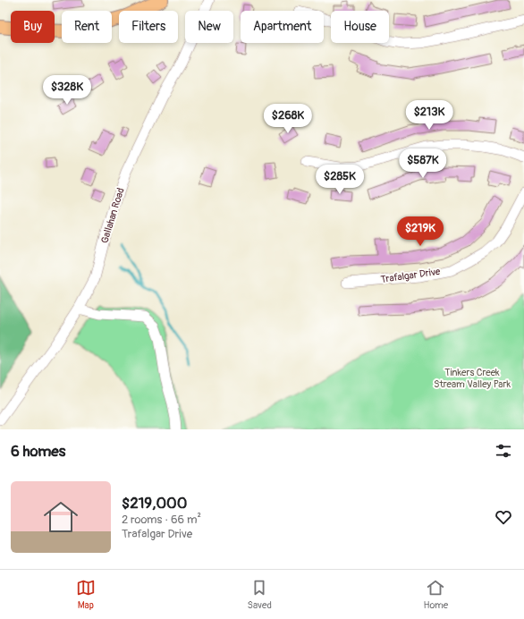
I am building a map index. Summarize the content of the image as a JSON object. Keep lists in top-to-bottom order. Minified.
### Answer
{"streets":{"street":["Gallahan Road","Trafalgar Drive"]},"parks":["Tinkers Creek Stream Valley Park"],"page":{"chip":["Buy","Rent","Filters","New","Apartment","House"],"price":["$328K","$213K","$268K","$587K","$285K","$219K"],"heading":"6 homes","list":[{"name":"$219,000","note":"2 rooms · 66 m² · Trafalgar Drive"}],"tabs":["Map","Saved","Home"]}}
